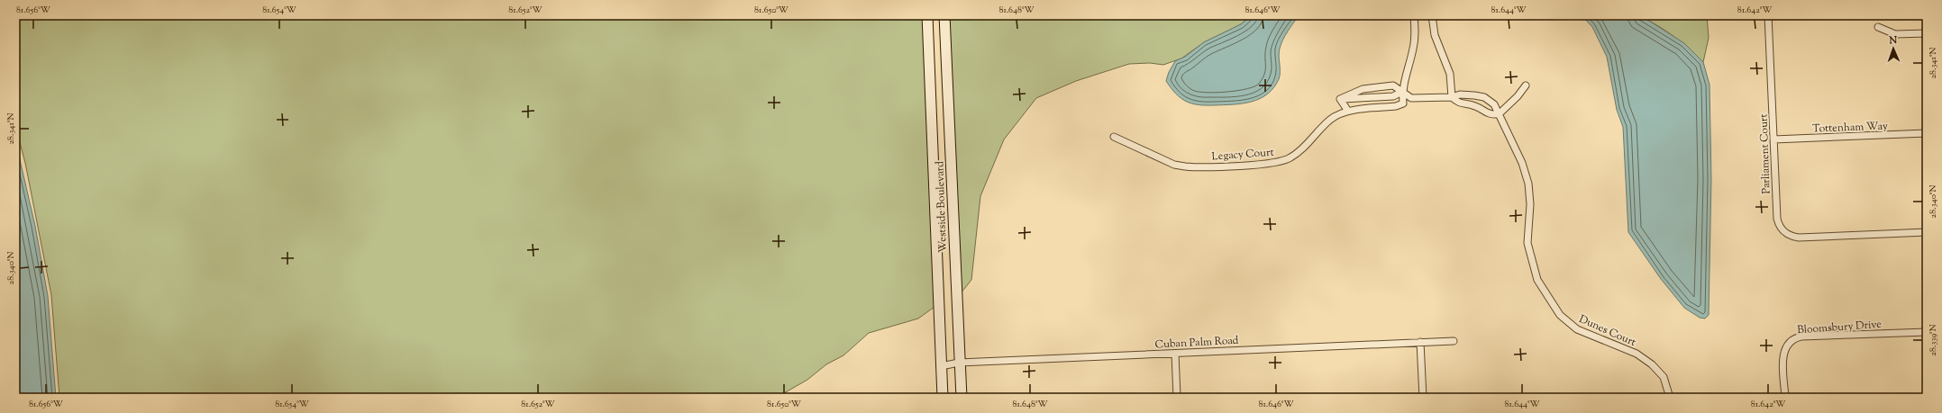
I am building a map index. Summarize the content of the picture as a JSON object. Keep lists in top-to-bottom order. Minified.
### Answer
{"streets":{"street":["Tottenham Way","Legacy Court","Parliament Court","Westside Boulevard","Bloomsbury Drive","Dunes Court","Cuban Palm Road"]},"crossings":[["Tottenham Way","Parliament Court"],["Legacy Court","Dunes Court"],["Westside Boulevard","Cuban Palm Road"]],"north":"top","coordinates":["81.656°W","81.654°W","81.652°W","81.650°W","81.648°W","81.646°W","81.644°W","81.642°W","28.341°N","28.340°N","28.339°N"]}
